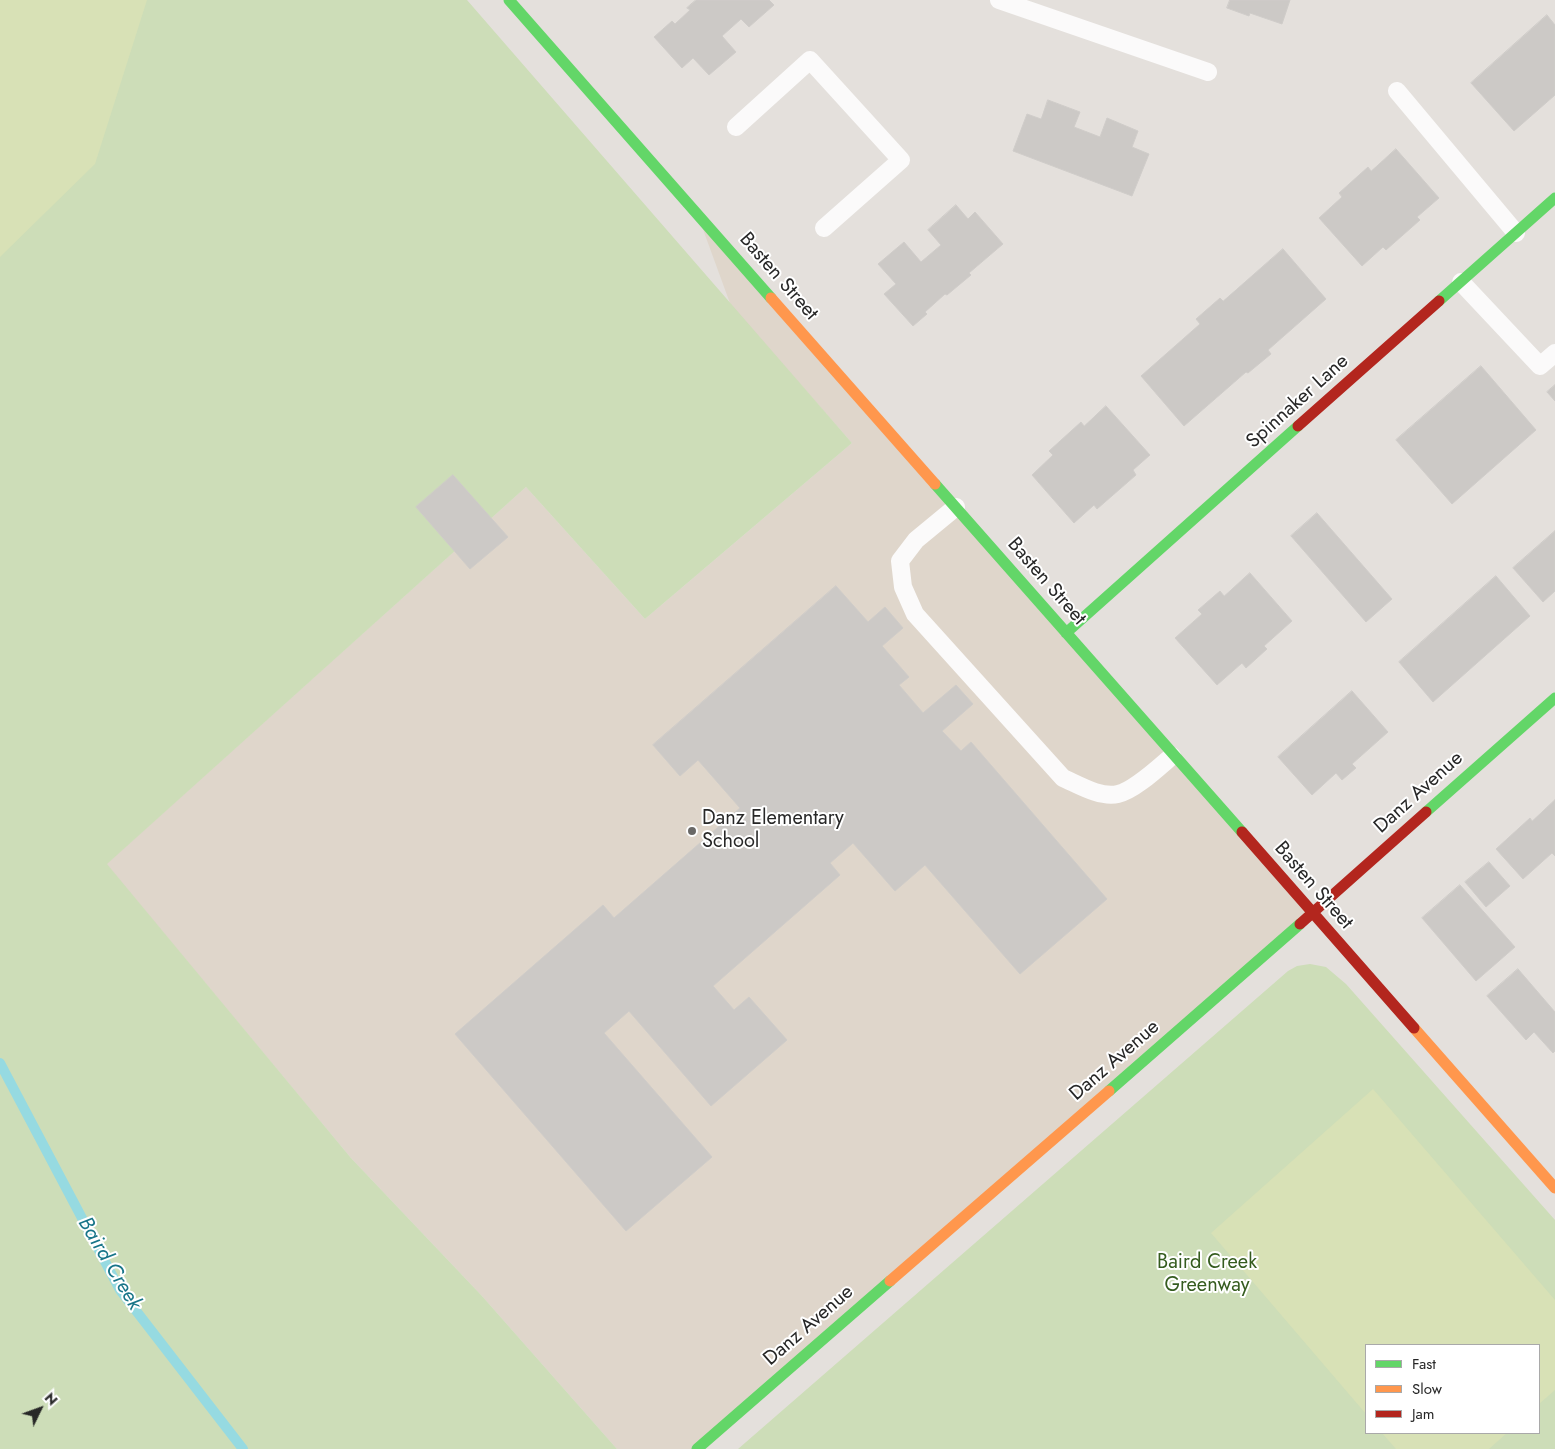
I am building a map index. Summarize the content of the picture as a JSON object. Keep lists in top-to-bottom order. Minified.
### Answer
{"streets":{"street":["Basten Street","Spinnaker Lane","Danz Avenue"]},"crossings":[["Basten Street","Spinnaker Lane"],["Basten Street","Danz Avenue"]],"water":["Baird Creek"],"parks":["Baird Creek Greenway"],"places":["Danz Elementary School"],"legend":["Fast","Slow","Jam"],"north":"top right"}
